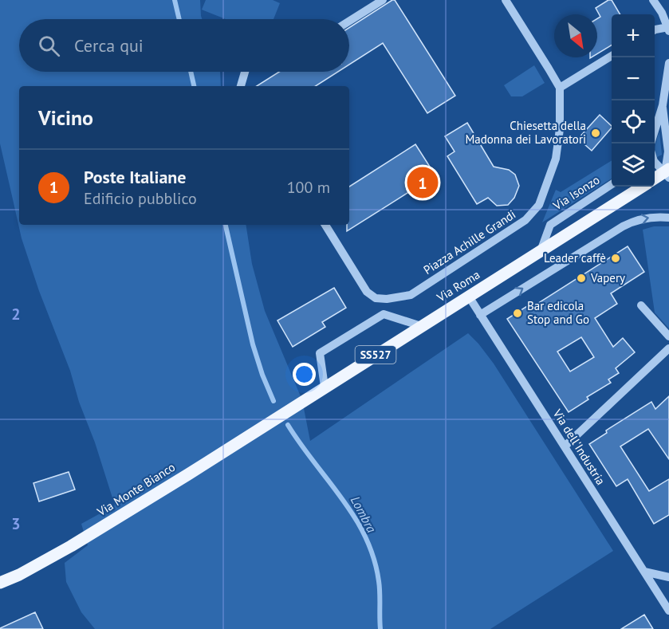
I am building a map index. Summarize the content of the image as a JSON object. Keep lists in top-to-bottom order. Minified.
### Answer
{"streets":{"main road":["Via Roma","SS527","Via Monte Bianco"],"street":["Via Isonzo","Piazza Achille Grandi","Via dell'Industria"]},"crossings":[["Via Isonzo","Via Roma"],["Via Roma","Via dell'Industria"],["Via Roma","Via Monte Bianco"]],"water":["Lombra"],"places":["Chiesetta della Madonna dei Lavoratori","Leader caffè","Vapery","Bar edicola Stop and Go"],"north":"bottom right","page":{"map_buttons":["+","−"],"search":"Cerca qui","heading":"Vicino","list":[{"mark":"1","name":"Poste Italiane","note":"Edificio pubblico","value":"100 m"}],"pins":"1"},"grid":{"rows":["2","3"]}}
